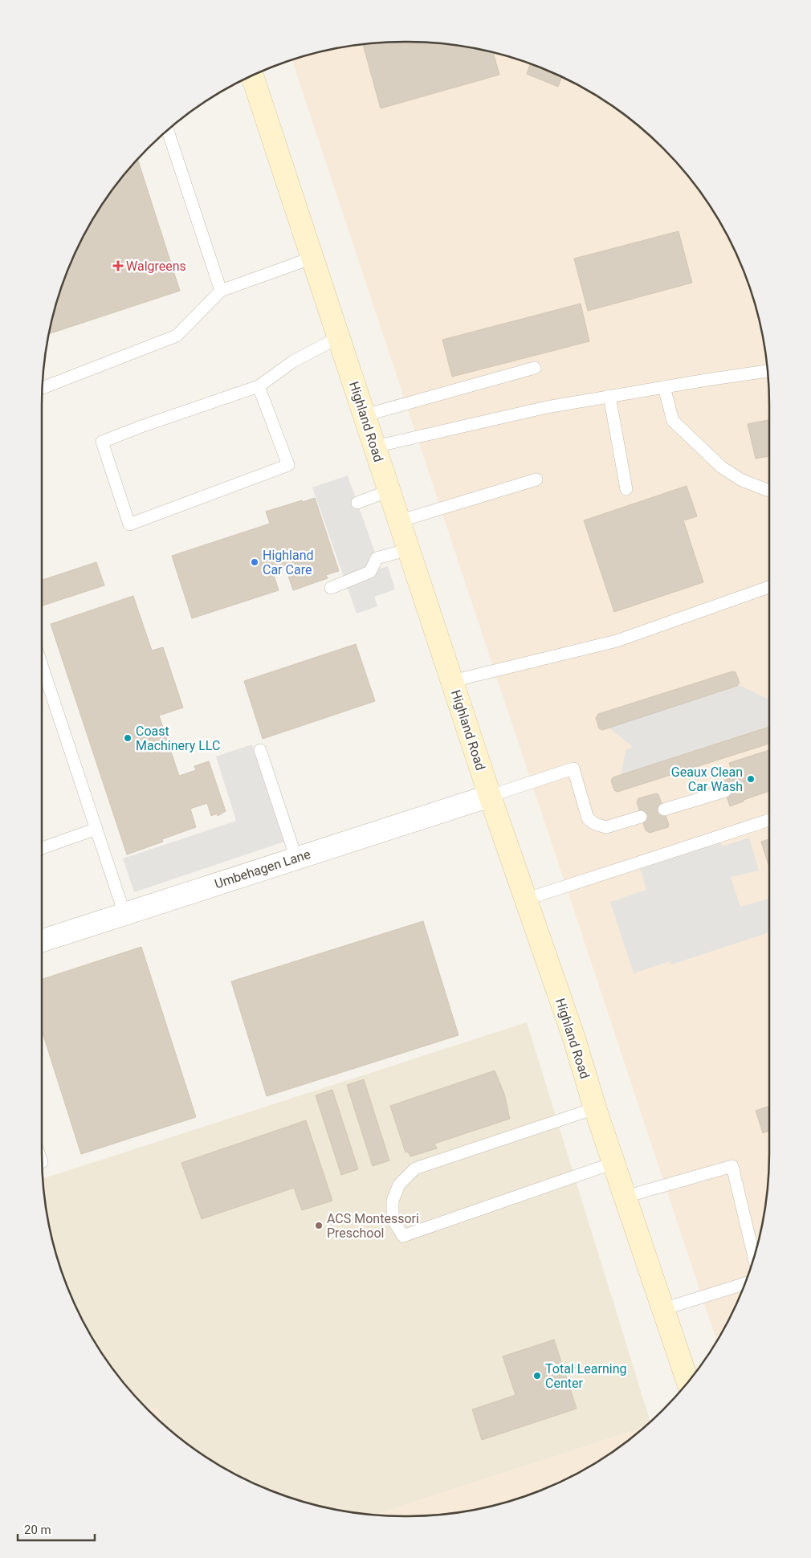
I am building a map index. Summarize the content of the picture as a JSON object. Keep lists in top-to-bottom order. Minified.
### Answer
{"streets":{"main road":["Highland Road"],"street":["Umbehagen Lane"]},"crossings":[["Highland Road","Umbehagen Lane"]],"places":{"health":["Walgreens"],"other":["Highland Car Care","Coast Machinery LLC","Geaux Clean Car Wash","ACS Montessori Preschool","Total Learning Center"]},"scale_bar":"20 m"}
